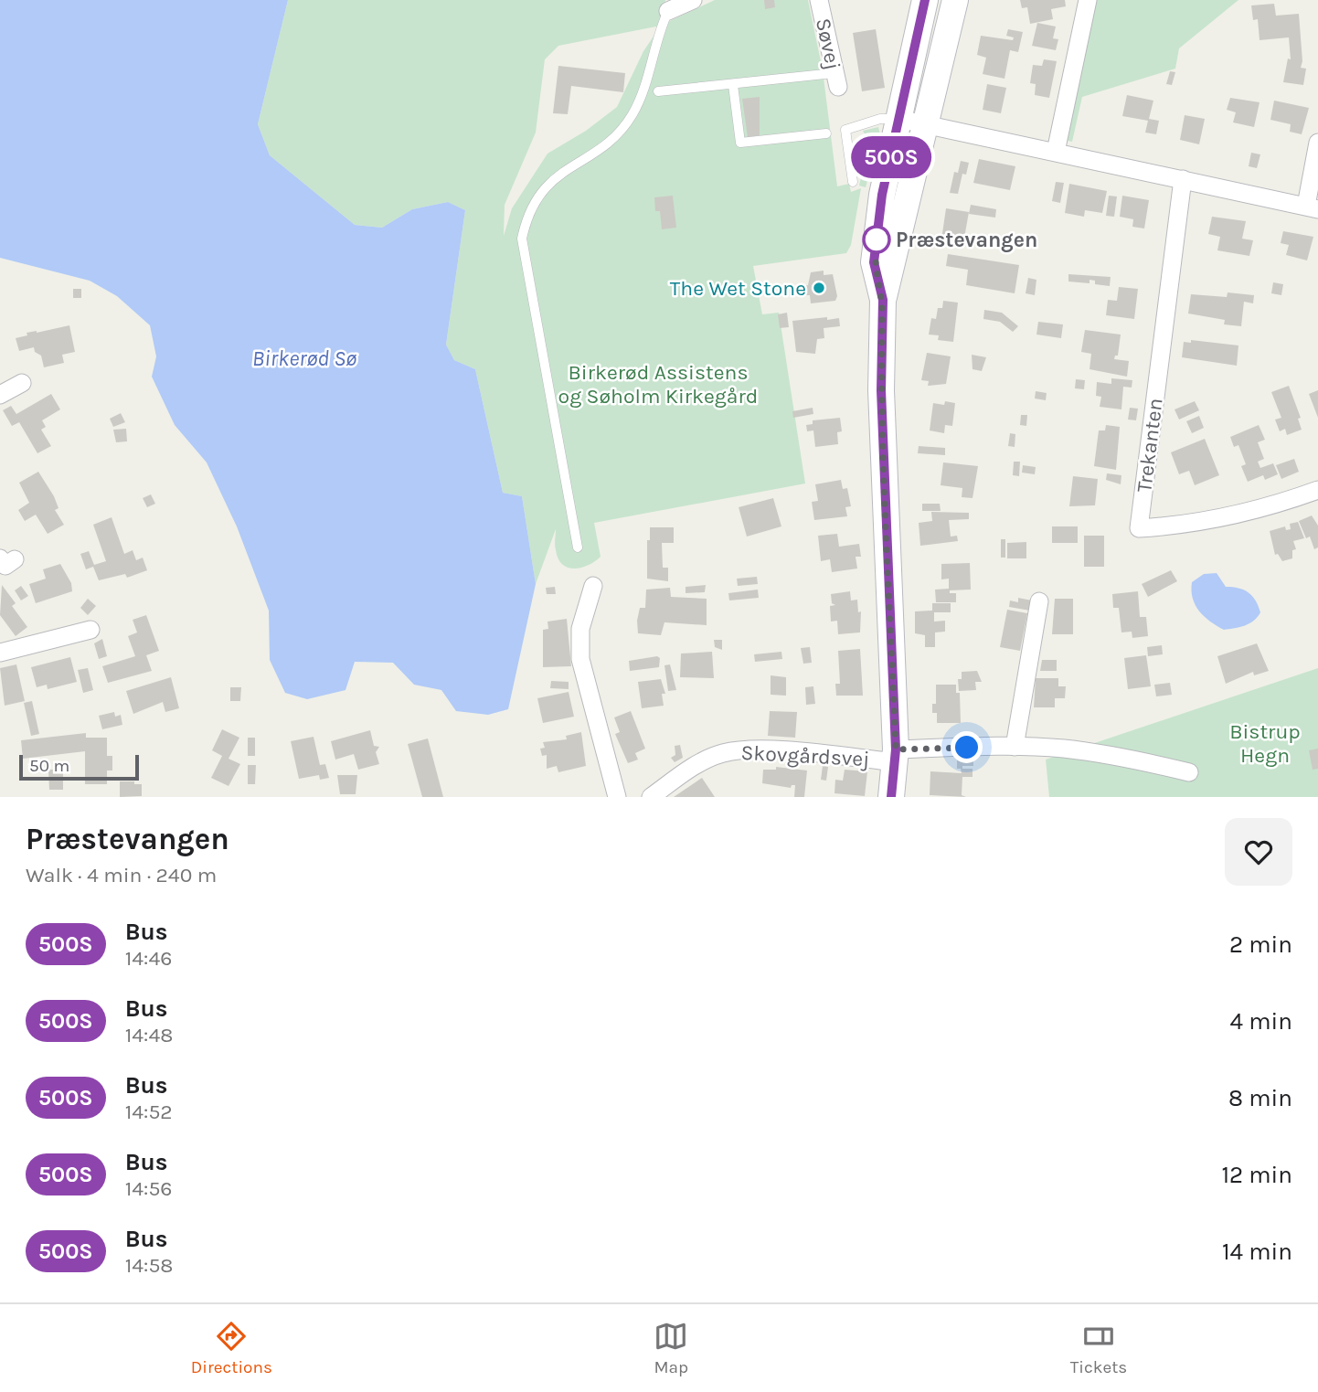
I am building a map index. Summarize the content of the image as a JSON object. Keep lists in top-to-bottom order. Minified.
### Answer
{"streets":{"street":["Søvej","Trekanten","Skovgårdsvej"]},"water":["Birkerød Sø"],"parks":["Birkerød Assistens og Søholm Kirkegård","Bistrup Hegn"],"places":["Præstevangen","The Wet Stone"],"lines":["bus line 500S"],"scale_bar":"50 m","page":{"on_map":"500S","scale":"50 m","heading":["Præstevangen","Walk · 4 min · 240 m"],"list":[{"mark":"500S","name":"Bus","note":"14:46","value":"2 min"},{"mark":"500S","name":"Bus","note":"14:48","value":"4 min"},{"mark":"500S","name":"Bus","note":"14:52","value":"8 min"},{"mark":"500S","name":"Bus","note":"14:56","value":"12 min"},{"mark":"500S","name":"Bus","note":"14:58","value":"14 min"}],"tabs":["Directions","Map","Tickets"]}}
